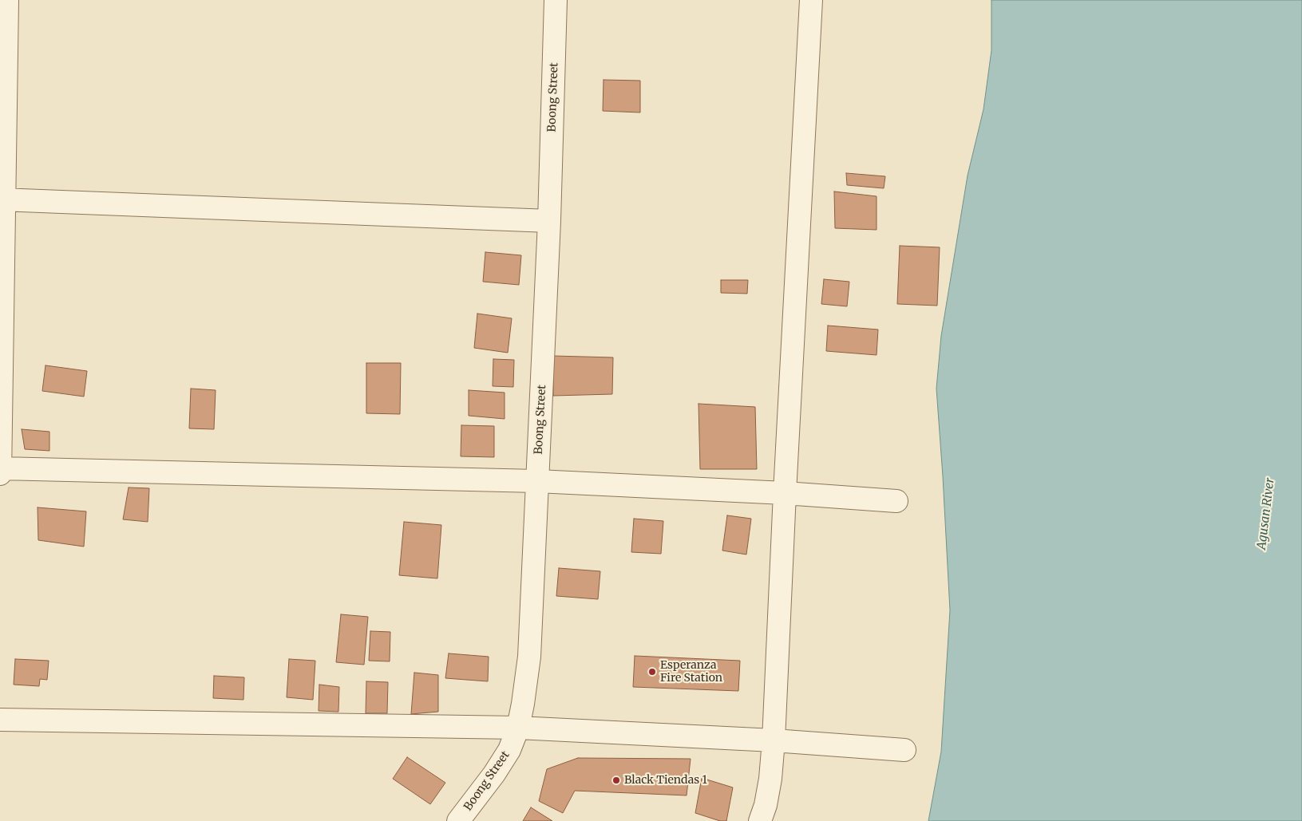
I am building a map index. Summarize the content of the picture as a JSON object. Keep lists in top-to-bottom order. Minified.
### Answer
{"streets":{"street":["Boong Street"]},"water":["Agusan River"],"places":["Esperanza Fire Station","Black Tiendas 1"]}
